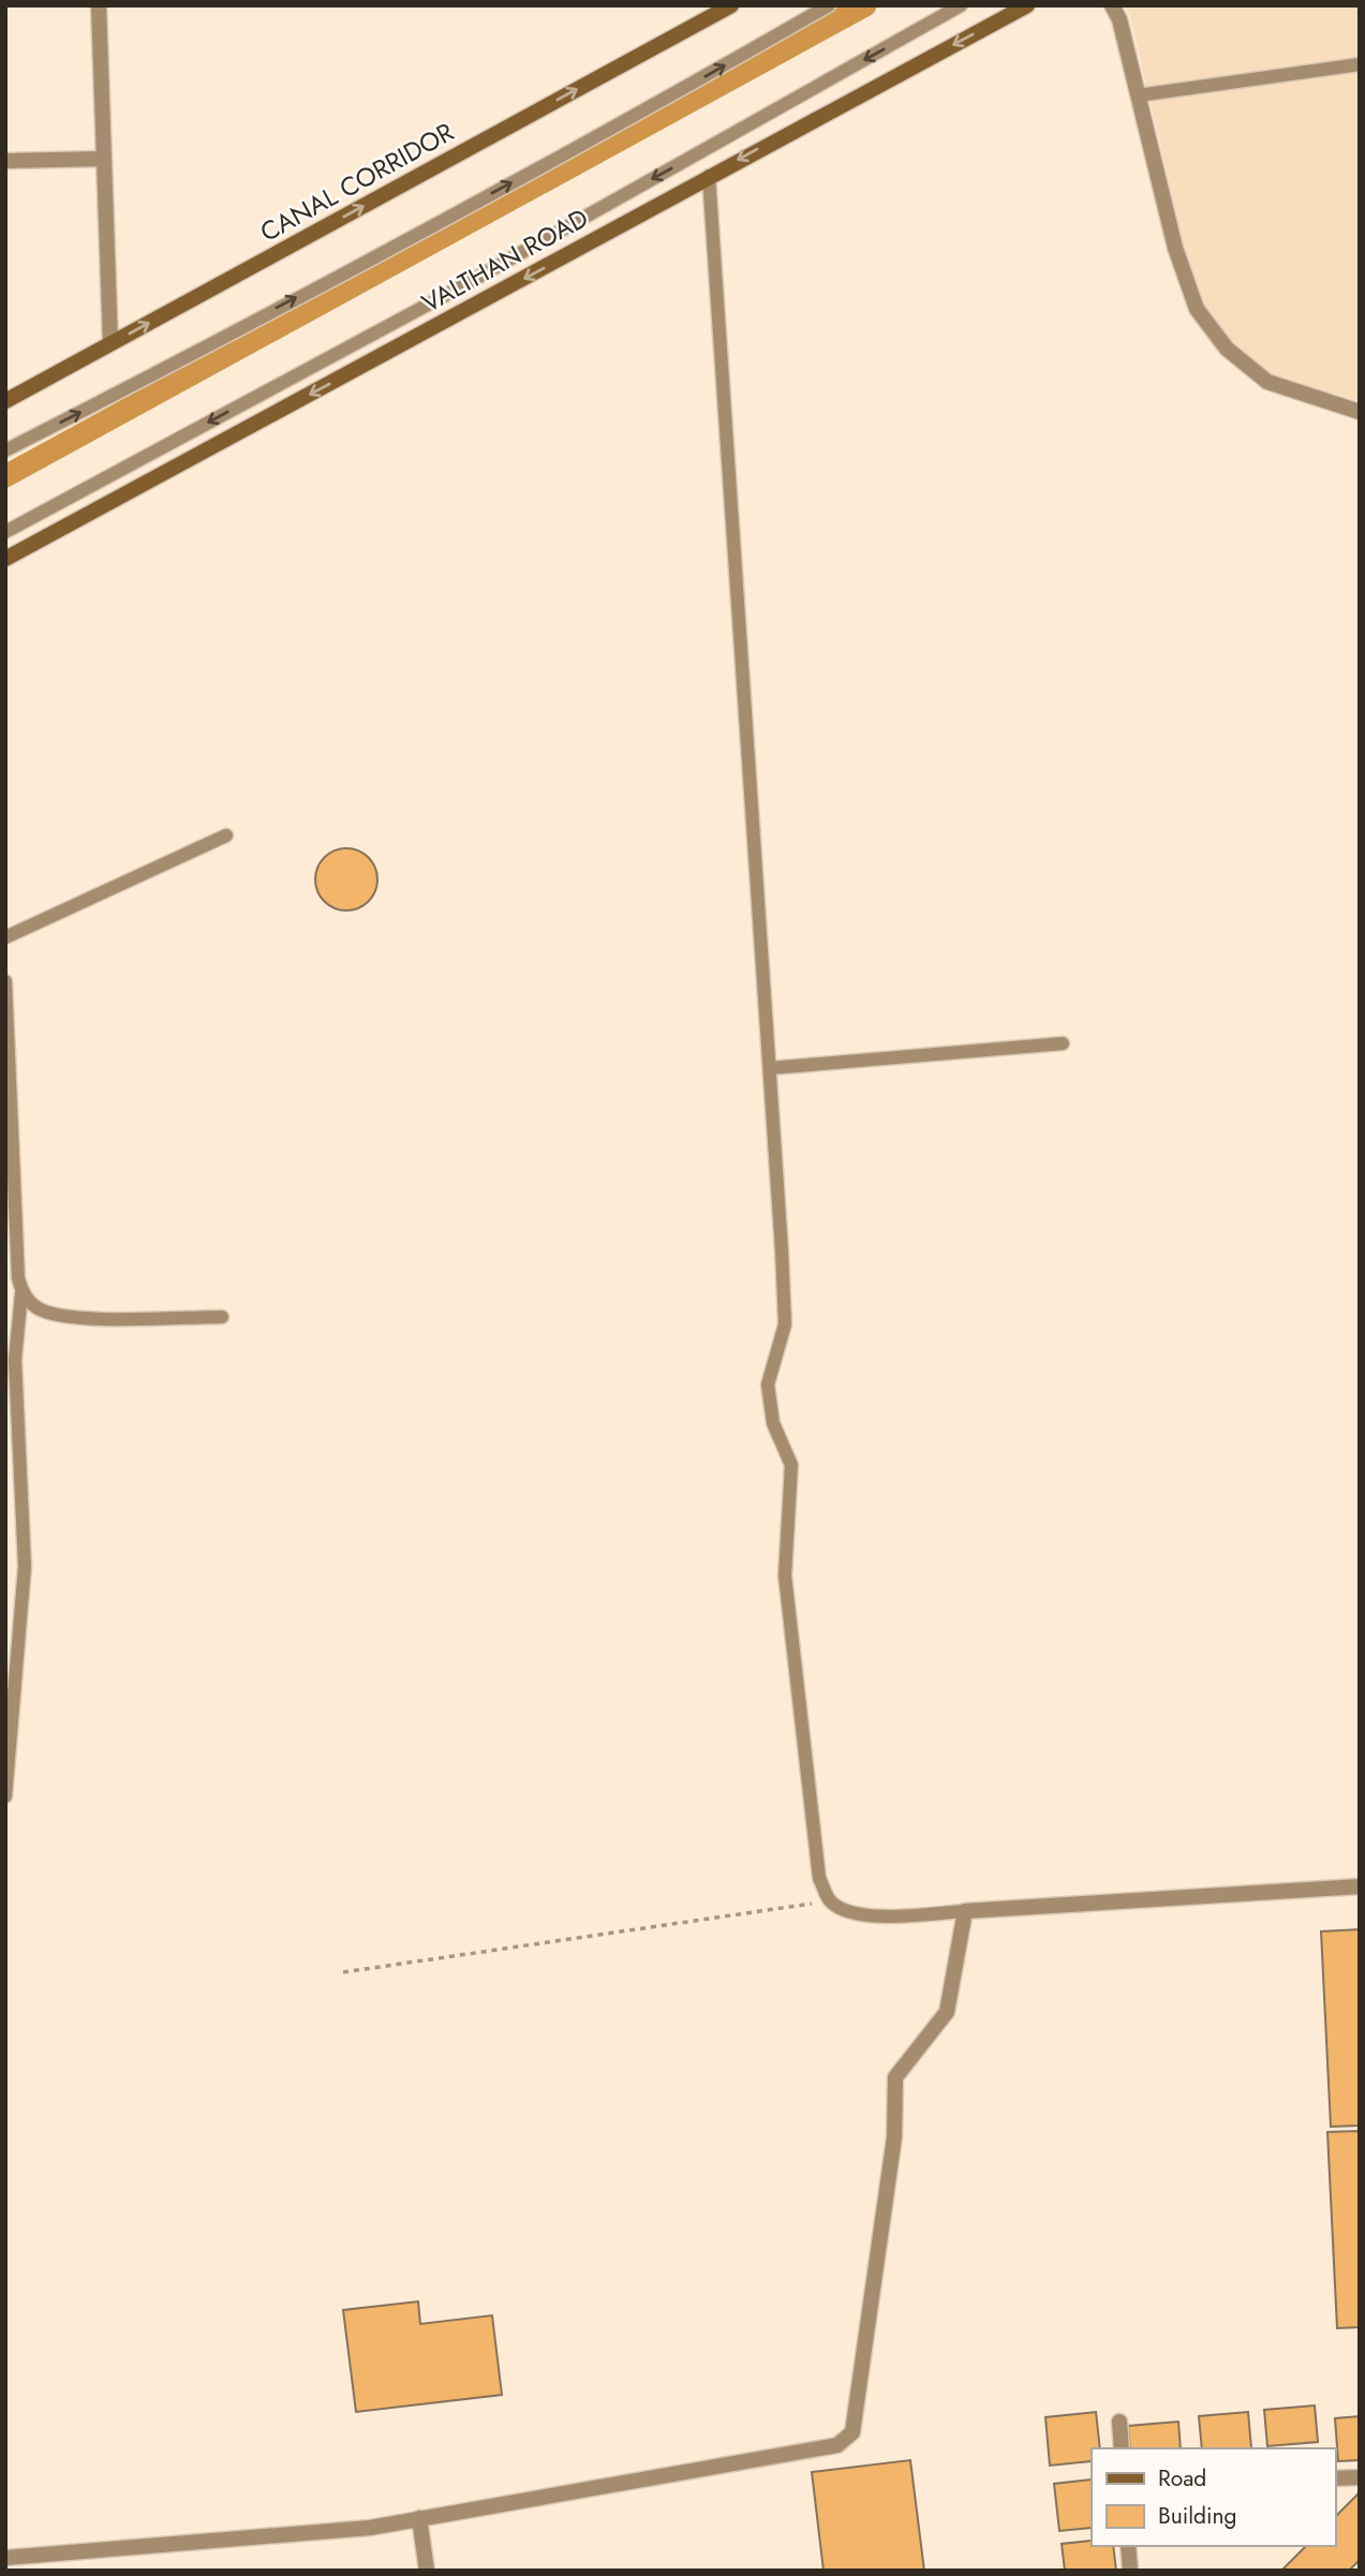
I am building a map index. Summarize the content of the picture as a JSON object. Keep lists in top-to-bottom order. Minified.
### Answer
{"streets":{"main road":["CANAL CORRIDOR","VALTHAN ROAD"]},"one_way":["CANAL CORRIDOR","VALTHAN ROAD"],"legend":["Road","Building"]}
